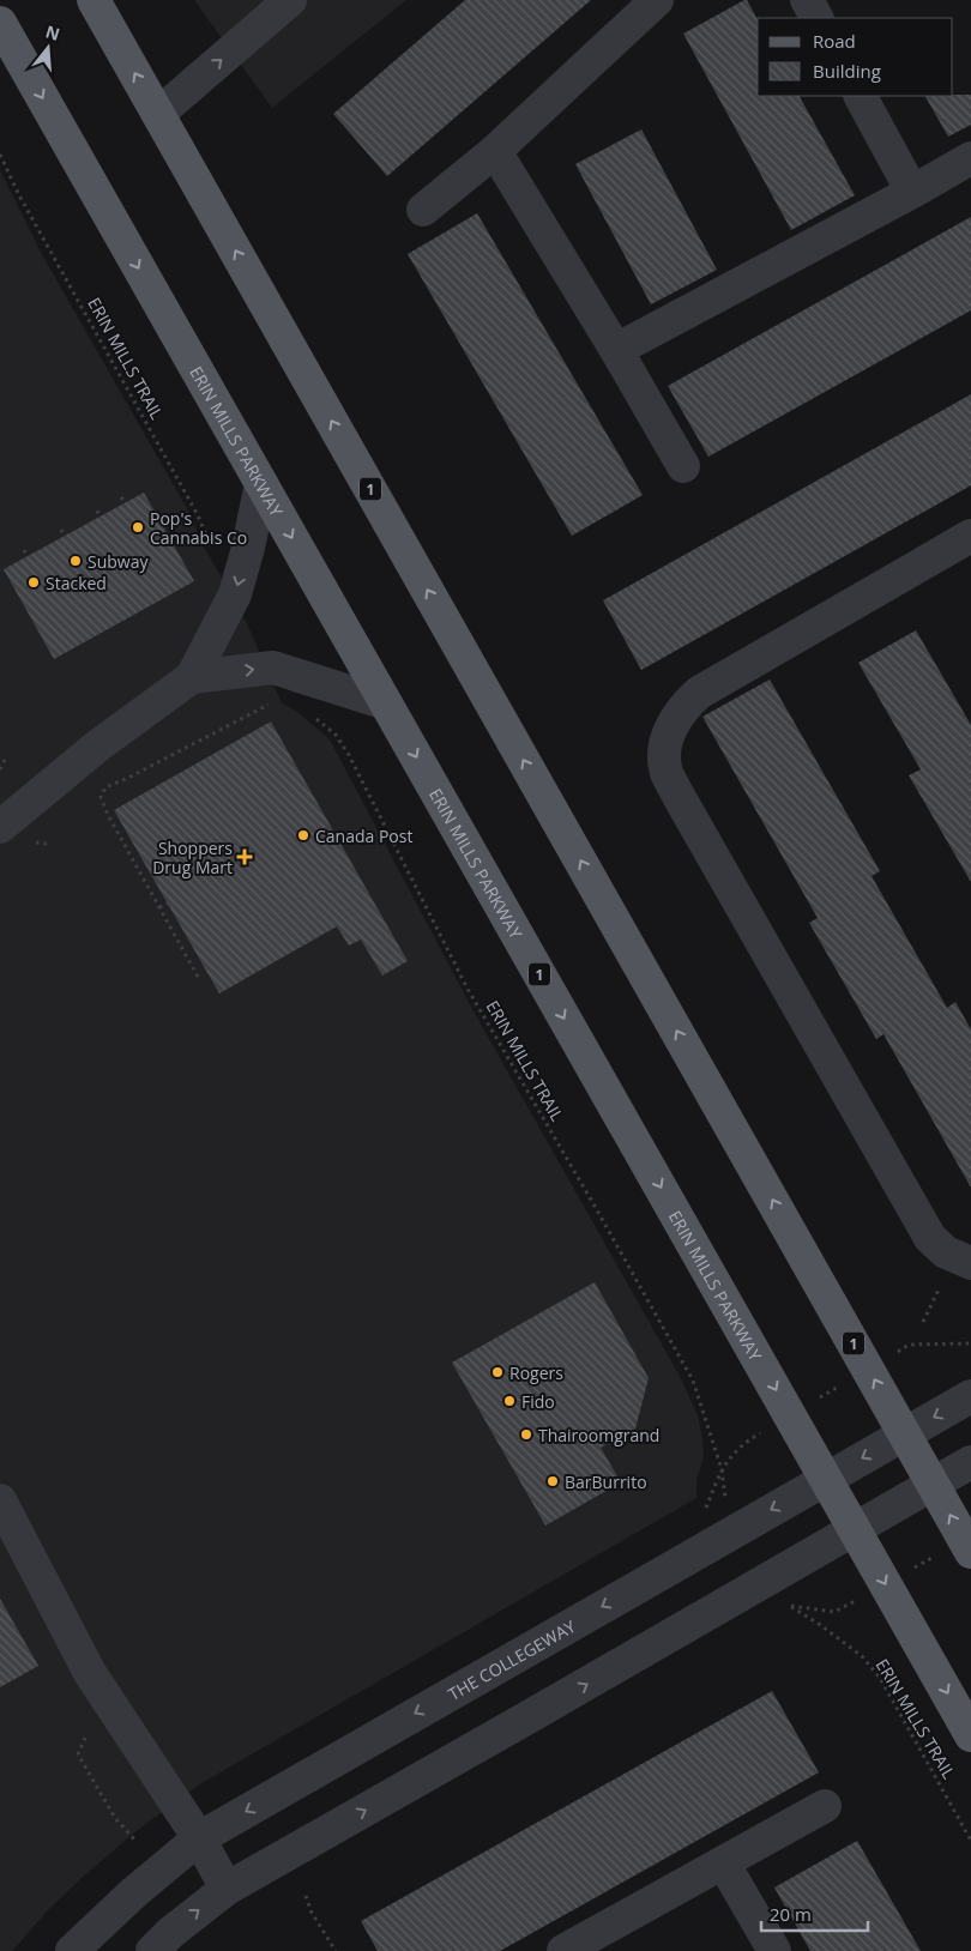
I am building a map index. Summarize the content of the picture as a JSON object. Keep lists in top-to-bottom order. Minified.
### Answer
{"streets":{"main road":["ERIN MILLS PARKWAY","1"],"street":["THE COLLEGEWAY"],"path":["ERIN MILLS TRAIL"]},"crossings":[["ERIN MILLS PARKWAY","THE COLLEGEWAY"],["1","THE COLLEGEWAY"]],"places":{"other":["Pop's Cannabis Co","Subway","Stacked","Canada Post","Rogers","Fido","Thairoomgrand","BarBurrito"],"health":["Shoppers Drug Mart"]},"legend":["Road","Building"],"scale_bar":"20 m","north":"top"}
